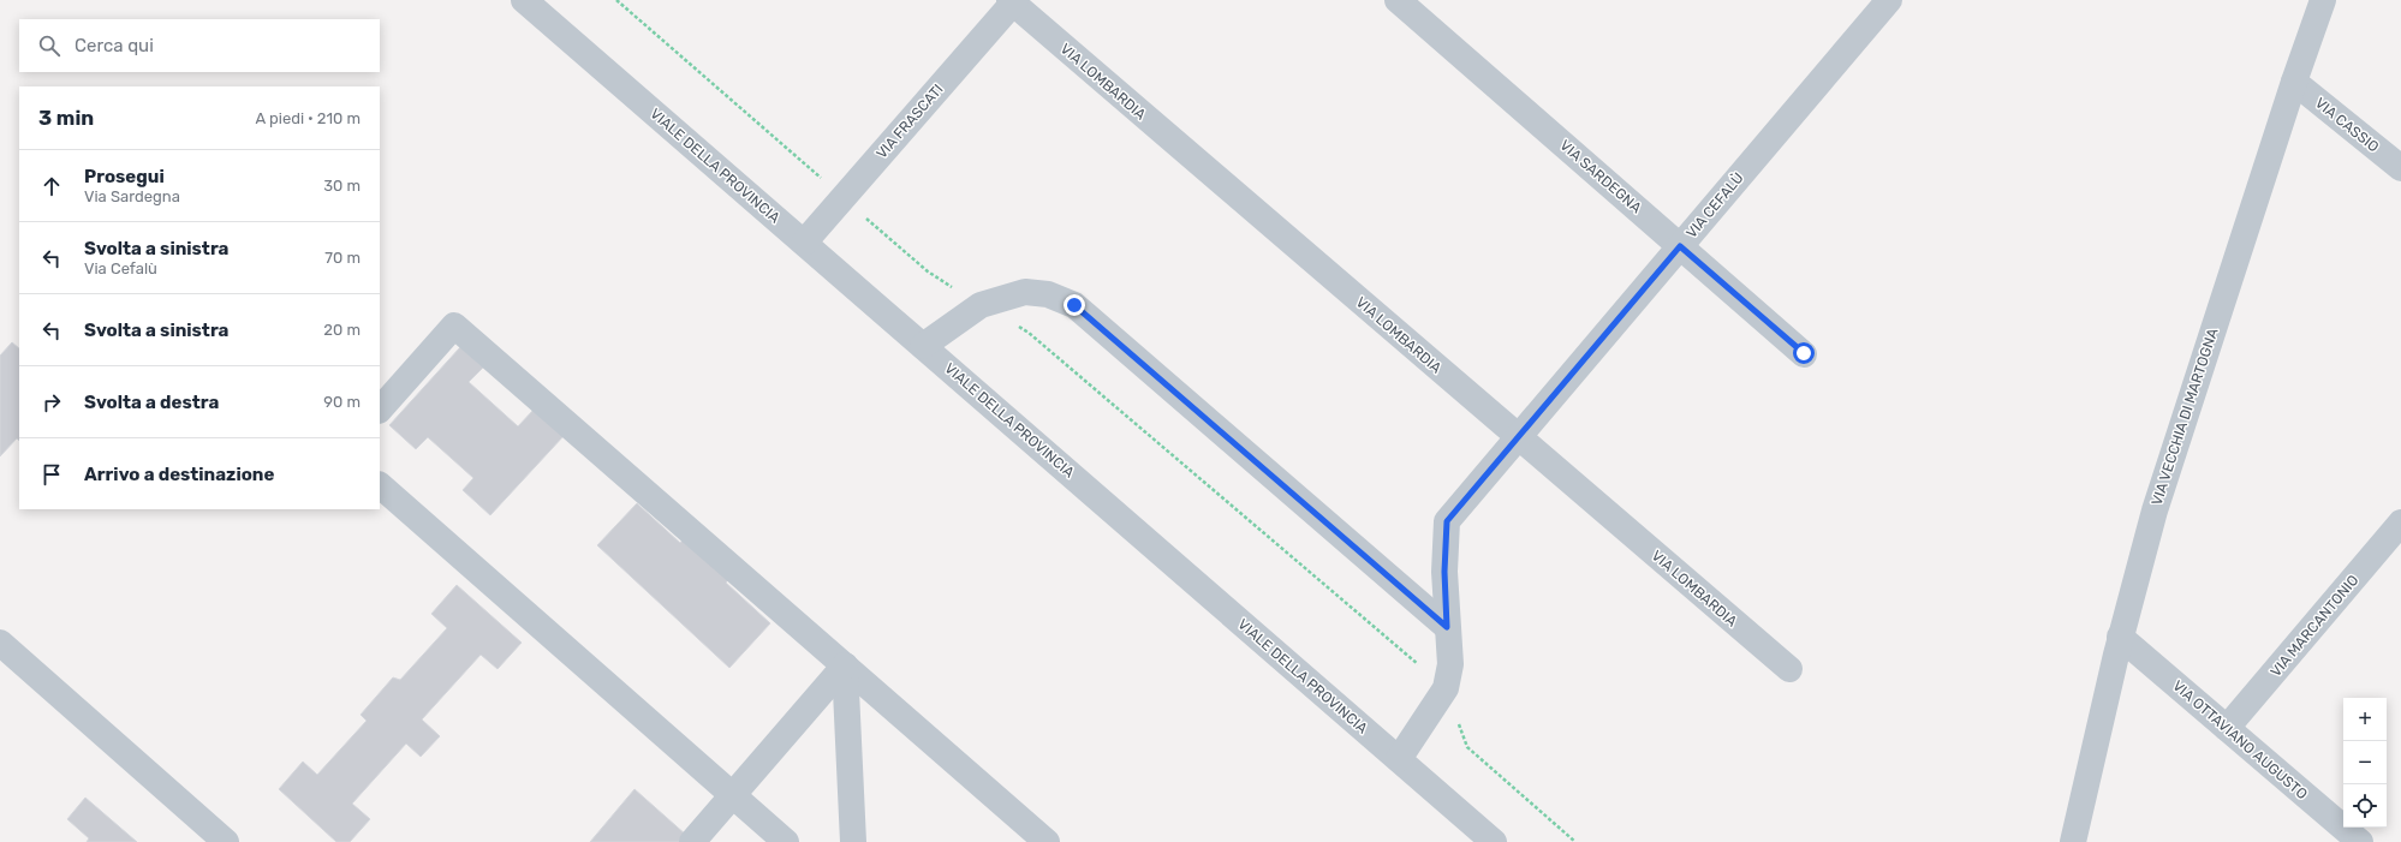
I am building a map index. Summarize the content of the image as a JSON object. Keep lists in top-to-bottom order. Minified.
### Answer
{"streets":{"street":["VIA LOMBARDIA","VIA FRASCATI","VIA CASSIO","VIALE DELLA PROVINCIA","VIA SARDEGNA","VIA CEFALÙ","VIA VECCHIA DI MARTOGNA","VIA MARCANTONIO","VIA OTTAVIANO AUGUSTO"]},"crossings":[["VIA LOMBARDIA","VIA FRASCATI"],["VIA LOMBARDIA","VIA CEFALÙ"],["VIA FRASCATI","VIALE DELLA PROVINCIA"],["VIA CASSIO","VIA VECCHIA DI MARTOGNA"],["VIA SARDEGNA","VIA CEFALÙ"],["VIA VECCHIA DI MARTOGNA","VIA OTTAVIANO AUGUSTO"],["VIA MARCANTONIO","VIA OTTAVIANO AUGUSTO"]],"page":{"search":"Cerca qui","heading":["3 min","A piedi · 210 m"],"list":[["Prosegui","Via Sardegna","30 m"],["Svolta a sinistra","Via Cefalù","70 m"],["Svolta a sinistra","20 m"],["Svolta a destra","90 m"],"Arrivo a destinazione"],"map_buttons":["+","−"]}}
